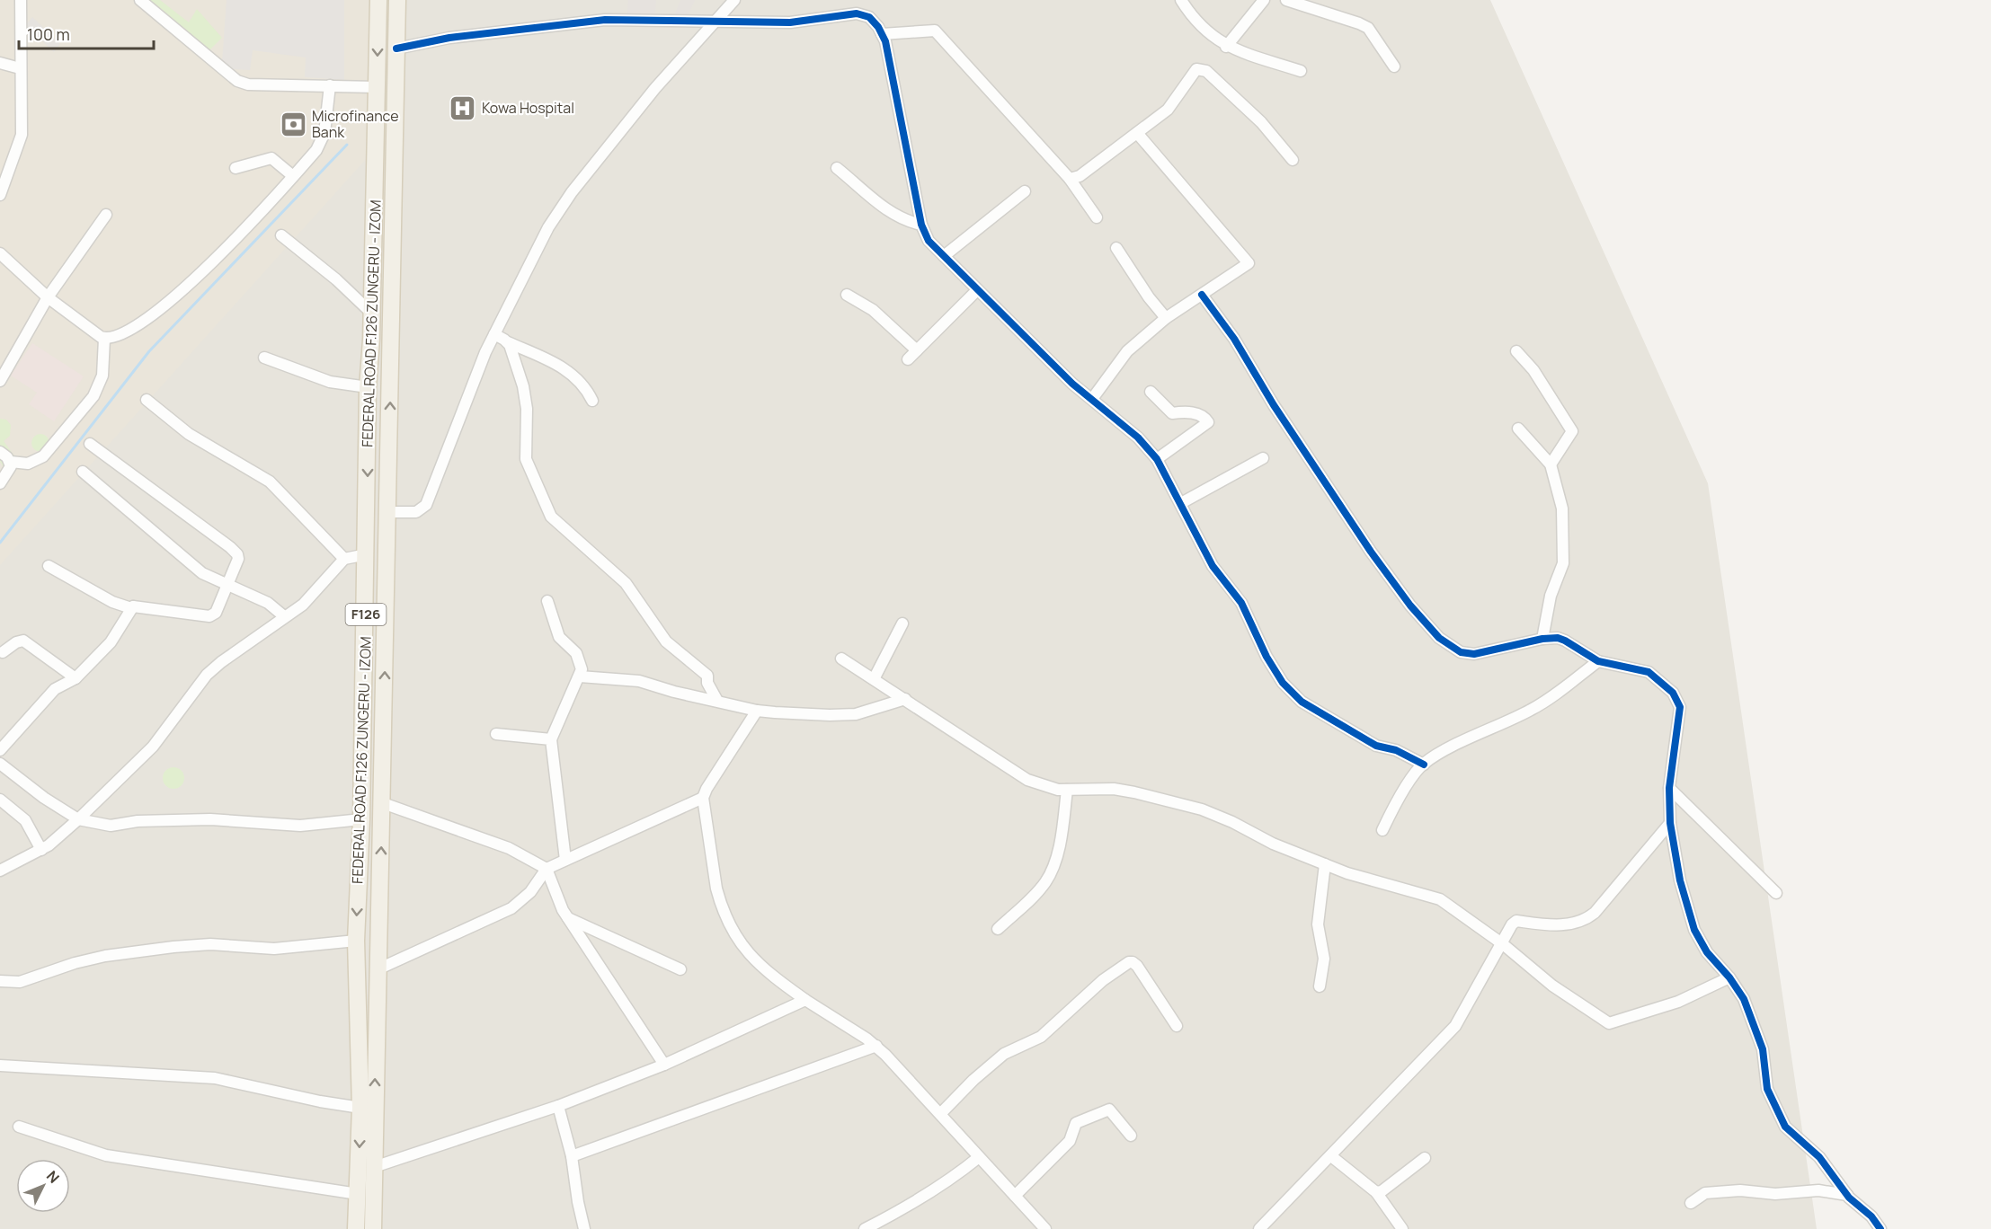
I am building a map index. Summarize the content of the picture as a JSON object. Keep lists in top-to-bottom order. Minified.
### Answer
{"streets":{"main road":["FEDERAL ROAD F.126 ZUNGERU - IZOM","F126"]},"places":{"hospital":["Kowa Hospital"],"bank":["Microfinance Bank"]},"scale_bar":"100 m","north":"top right"}
